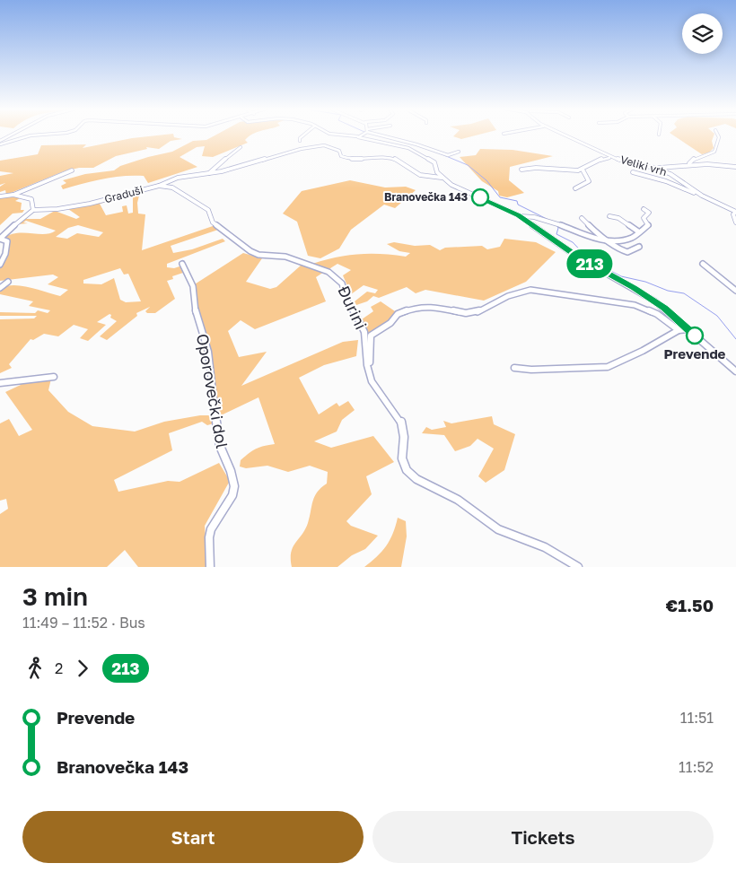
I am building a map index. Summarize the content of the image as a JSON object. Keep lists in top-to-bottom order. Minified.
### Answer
{"streets":{"street":["Veliki vrh","Graduši","Đurini","Oporovečki dol"]},"crossings":[["Graduši","Đurini"]],"places":["Branovečka 143","Prevende"],"lines":["bus line 213"],"page":{"on_map":"213","heading":["3 min","11:49 – 11:52 · Bus","€1.50"],"legs":["2","213"],"list":[{"name":"Prevende","value":"11:51"},{"name":"Branovečka 143","value":"11:52"}],"buttons":["Start","Tickets"]}}
